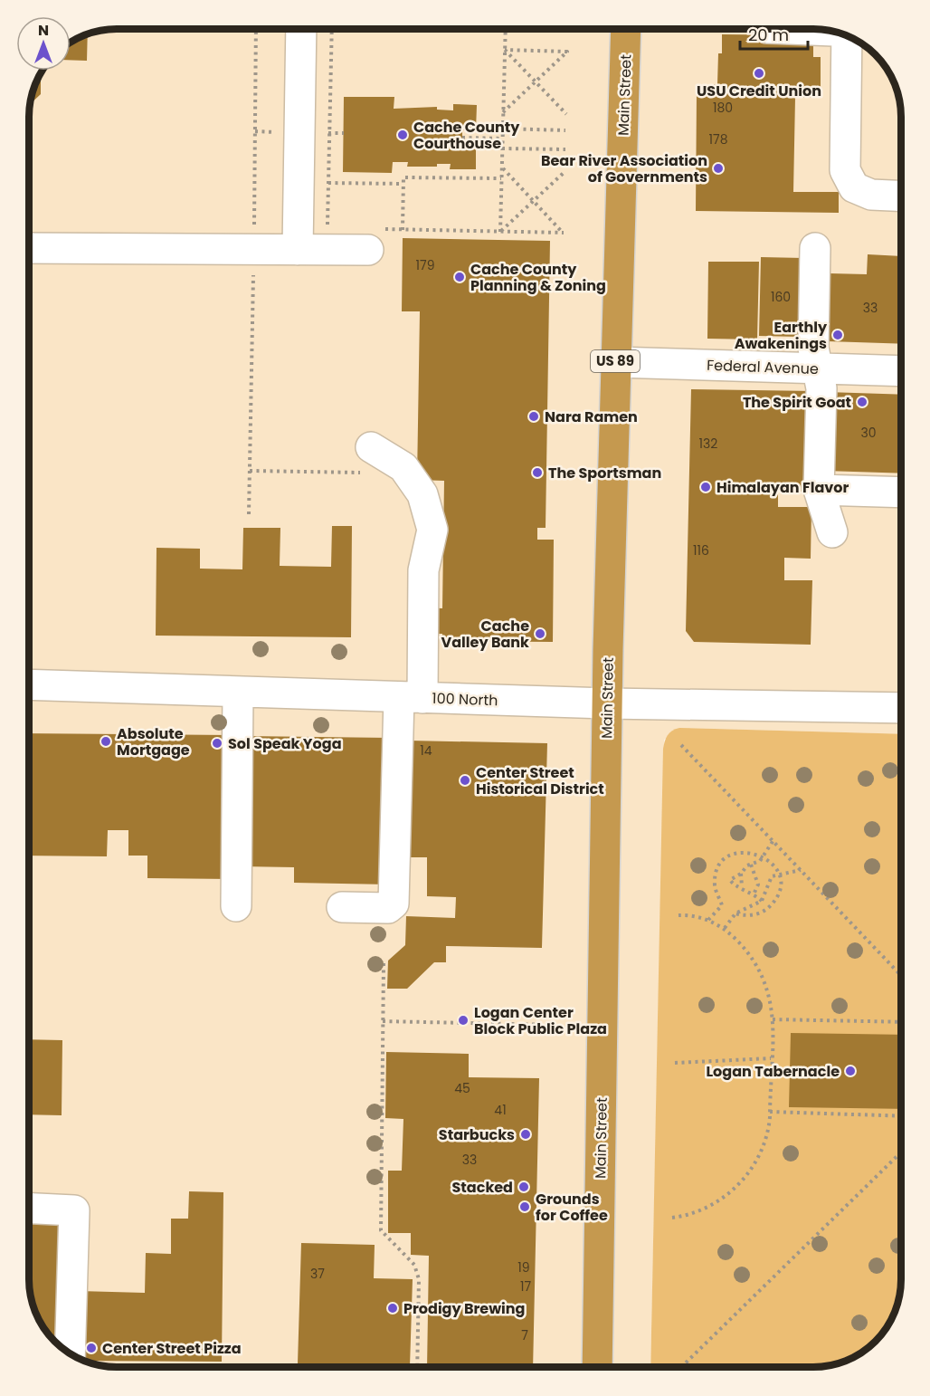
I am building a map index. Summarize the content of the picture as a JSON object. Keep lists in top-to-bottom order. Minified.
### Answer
{"streets":{"highway":["Main Street","US 89"],"street":["Federal Avenue","100 North"]},"crossings":[["Main Street","Federal Avenue"],["Main Street","100 North"]],"places":["USU Credit Union","Cache County Courthouse","Bear River Association of Governments","Cache County Planning & Zoning","Earthly Awakenings","The Spirit Goat","Nara Ramen","The Sportsman","Himalayan Flavor","Cache Valley Bank","Absolute Mortgage","Sol Speak Yoga","Center Street Historical District","Logan Center Block Public Plaza","Logan Tabernacle","Starbucks","Stacked","Grounds for Coffee","Prodigy Brewing","Center Street Pizza"],"house_numbers":["180","178","179","160","33","30","132","116","14","45","41","33","19","37","17","7"],"scale_bar":"20 m","north":"top"}
